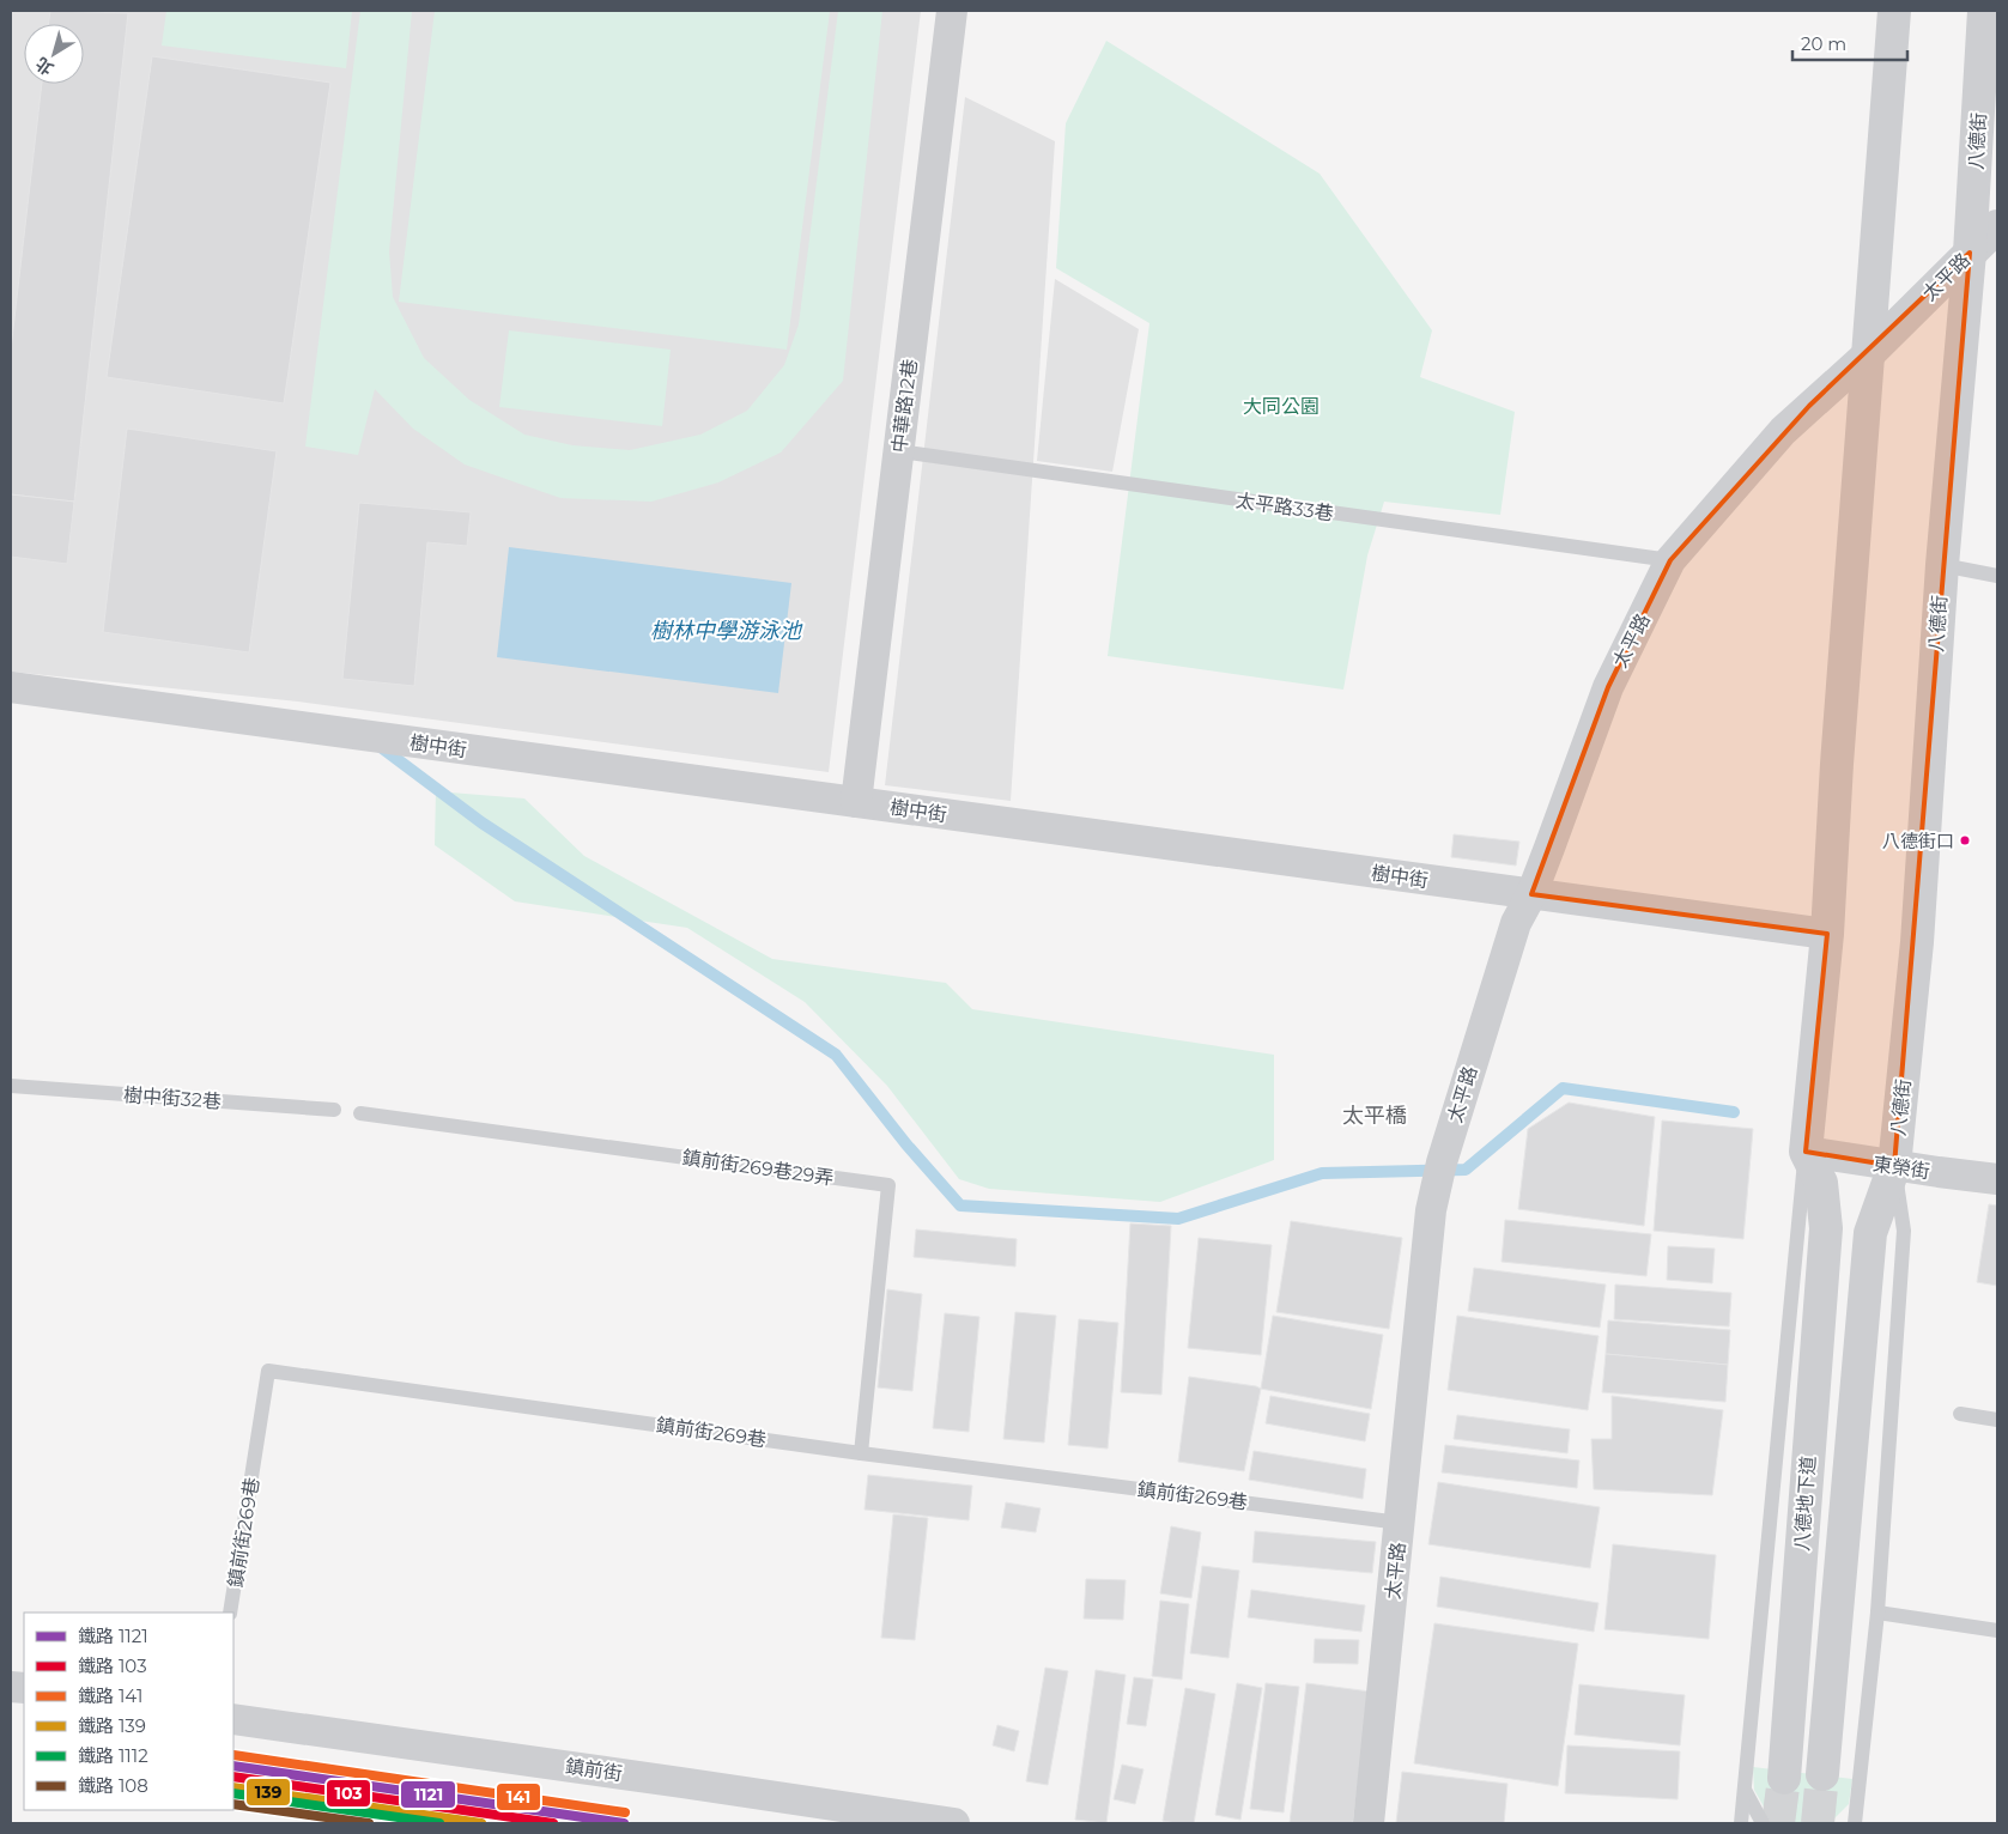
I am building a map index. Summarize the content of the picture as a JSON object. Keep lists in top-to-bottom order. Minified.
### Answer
{"streets":{"street":["八德街","太平路","中華路12巷","樹中街","東榮街","八德地下道","鎮前街"],"lane":["太平路33巷","樹中街32巷","鎮前街269巷29弄","鎮前街269巷"]},"crossings":[["八德街","太平路"],["八德街","東榮街"],["太平路","太平路33巷"],["太平路","樹中街"],["太平路","鎮前街269巷"],["中華路12巷","太平路33巷"],["中華路12巷","樹中街"],["鎮前街269巷29弄","鎮前街269巷"],["東榮街","八德地下道"]],"districts":["太平橋"],"water":["樹林中學游泳池"],"parks":["大同公園"],"places":["八德街口"],"lines":["rail line 141","rail line 1121","rail line 103","rail line 139","rail line 1112","rail line 108"],"legend":["鐵路 1121","鐵路 103","鐵路 141","鐵路 139","鐵路 1112","鐵路 108"],"scale_bar":"20 m","north":"bottom left"}
